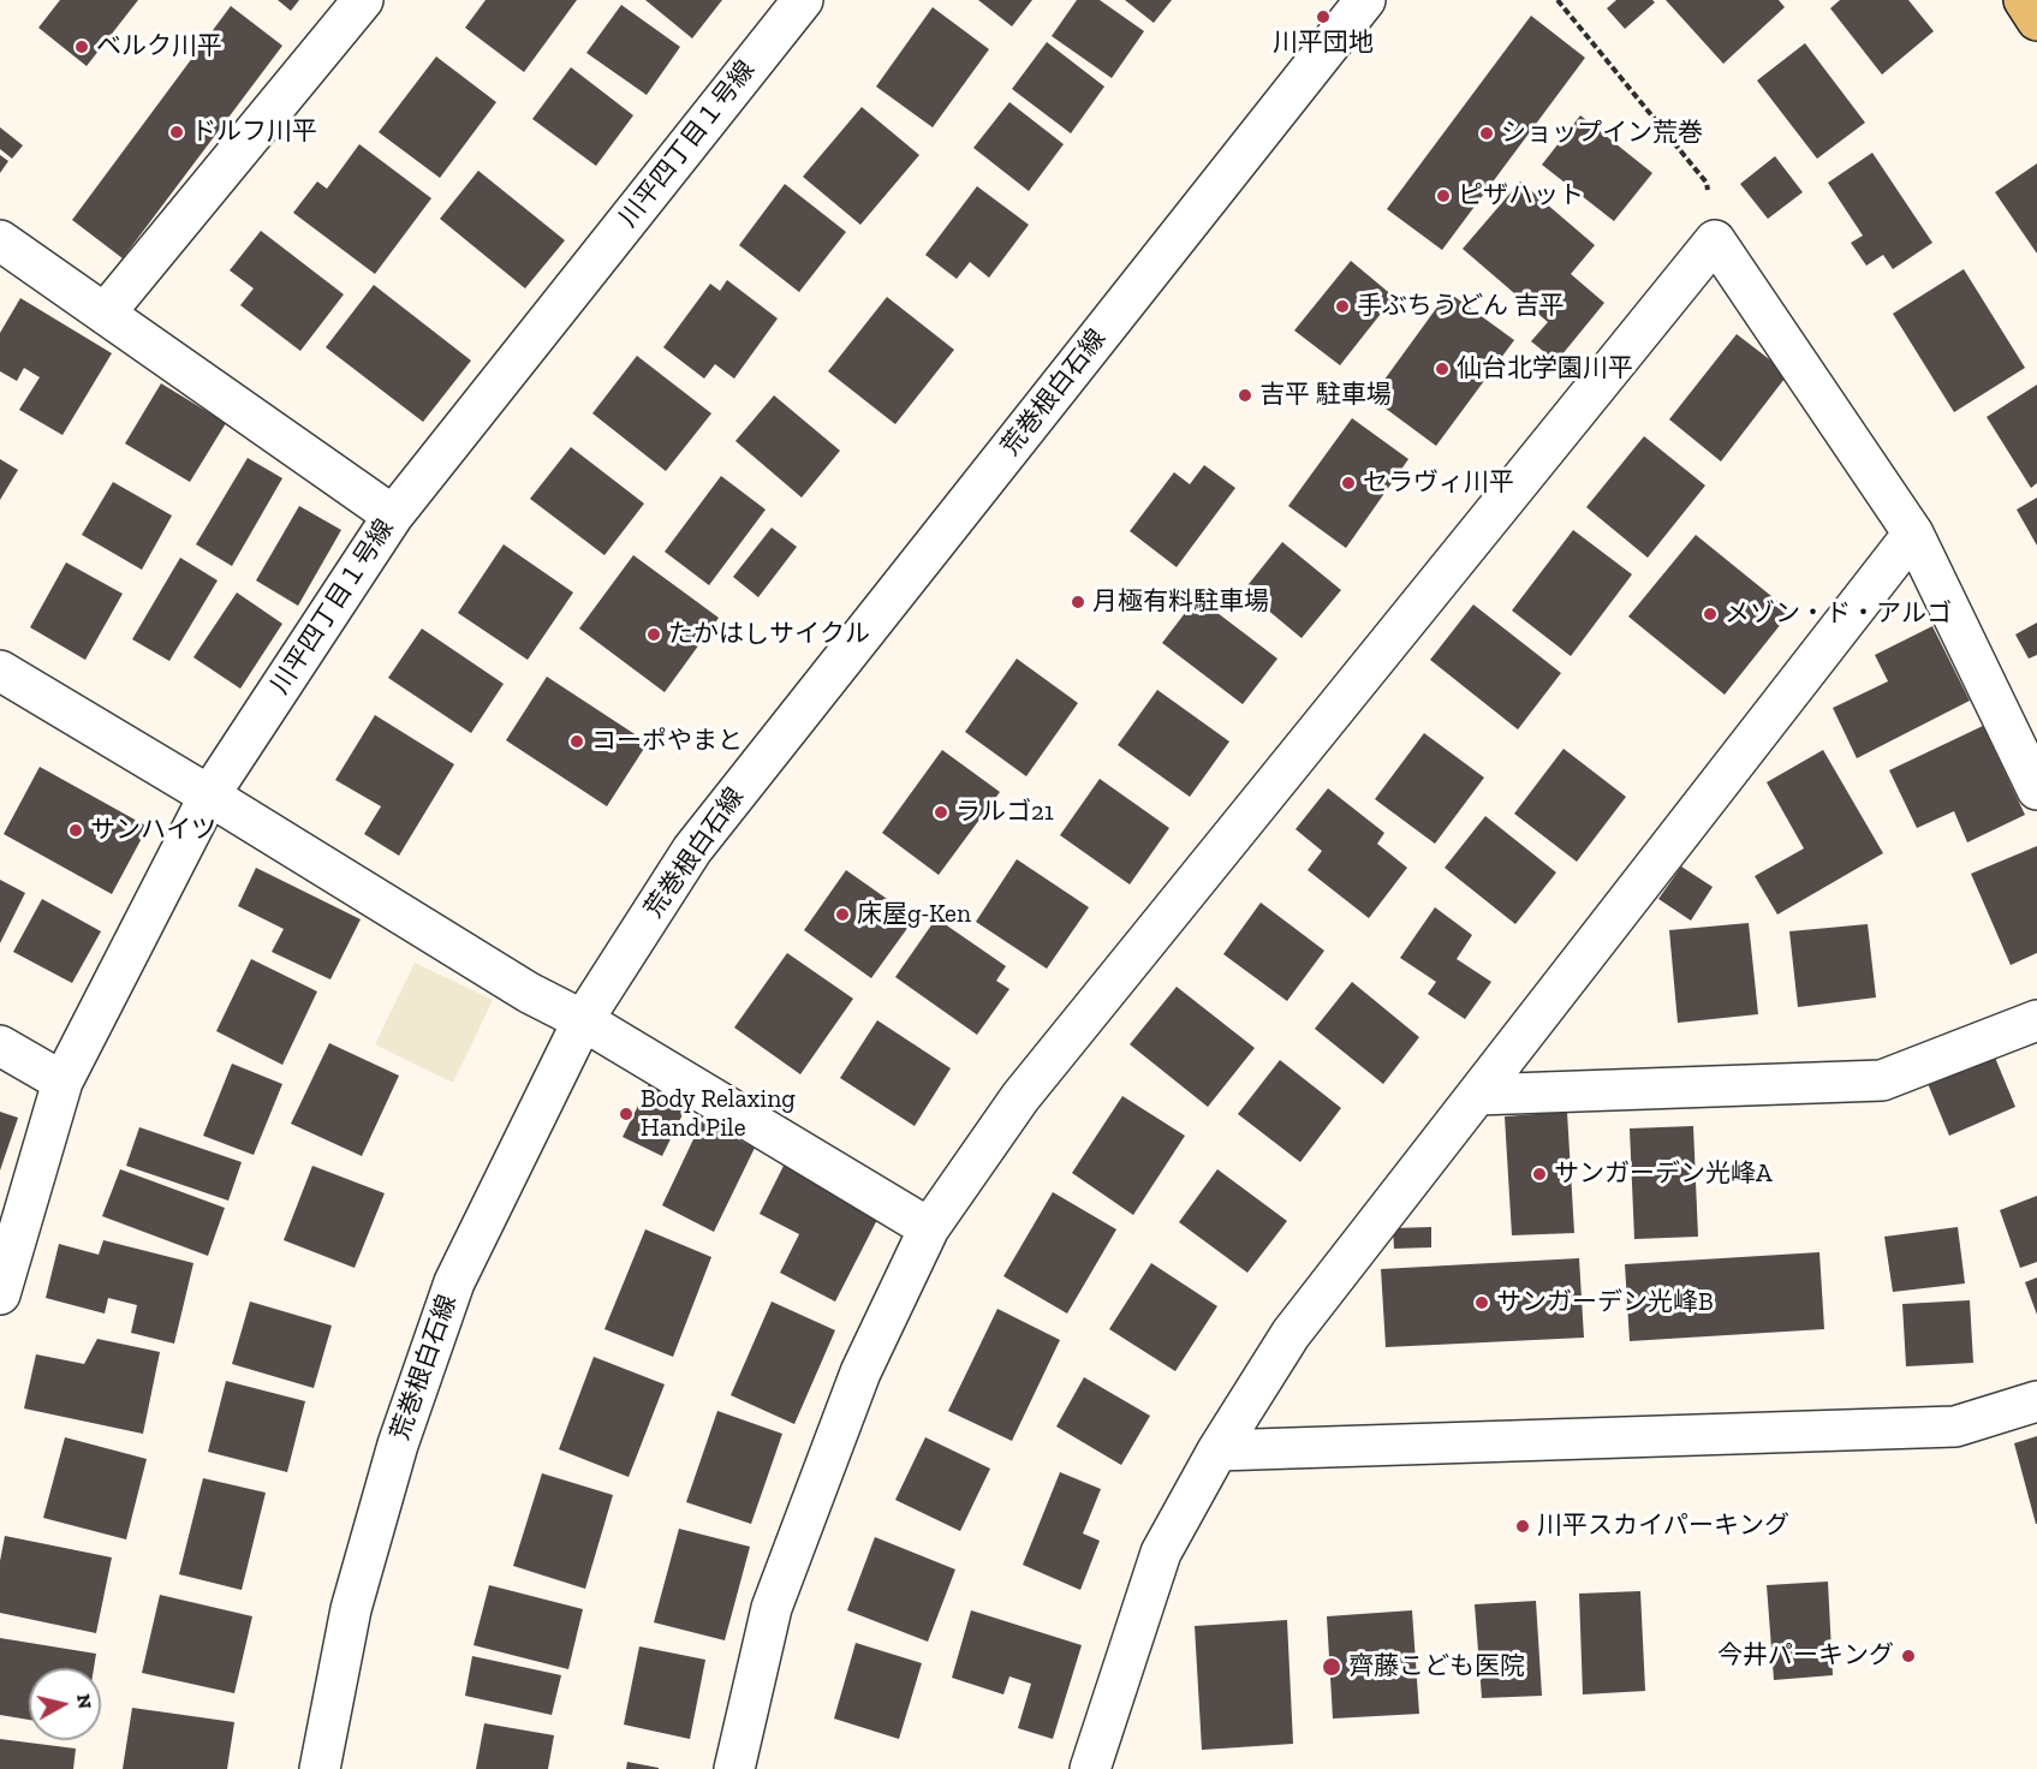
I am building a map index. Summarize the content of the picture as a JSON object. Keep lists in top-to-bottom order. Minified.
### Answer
{"streets":{"street":["川平四丁目１号線","荒巻根白石線"]},"places":["川平団地","ベルク川平","ドルフ川平","ショップイン荒巻","ピザハット","手ぶちうどん 吉平","仙台北学園川平","吉平 駐車場","セラヴィ川平","月極有料駐車場","メゾン・ド・アルゴ","たかはしサイクル","コーポやまと","ラルゴ21","サンハイツ","床屋g-Ken","Body Relaxing Hand Pile","サンガーデン光峰A","サンガーデン光峰B","川平スカイパーキング","今井パーキング","齊藤こども医院"],"north":"right"}
